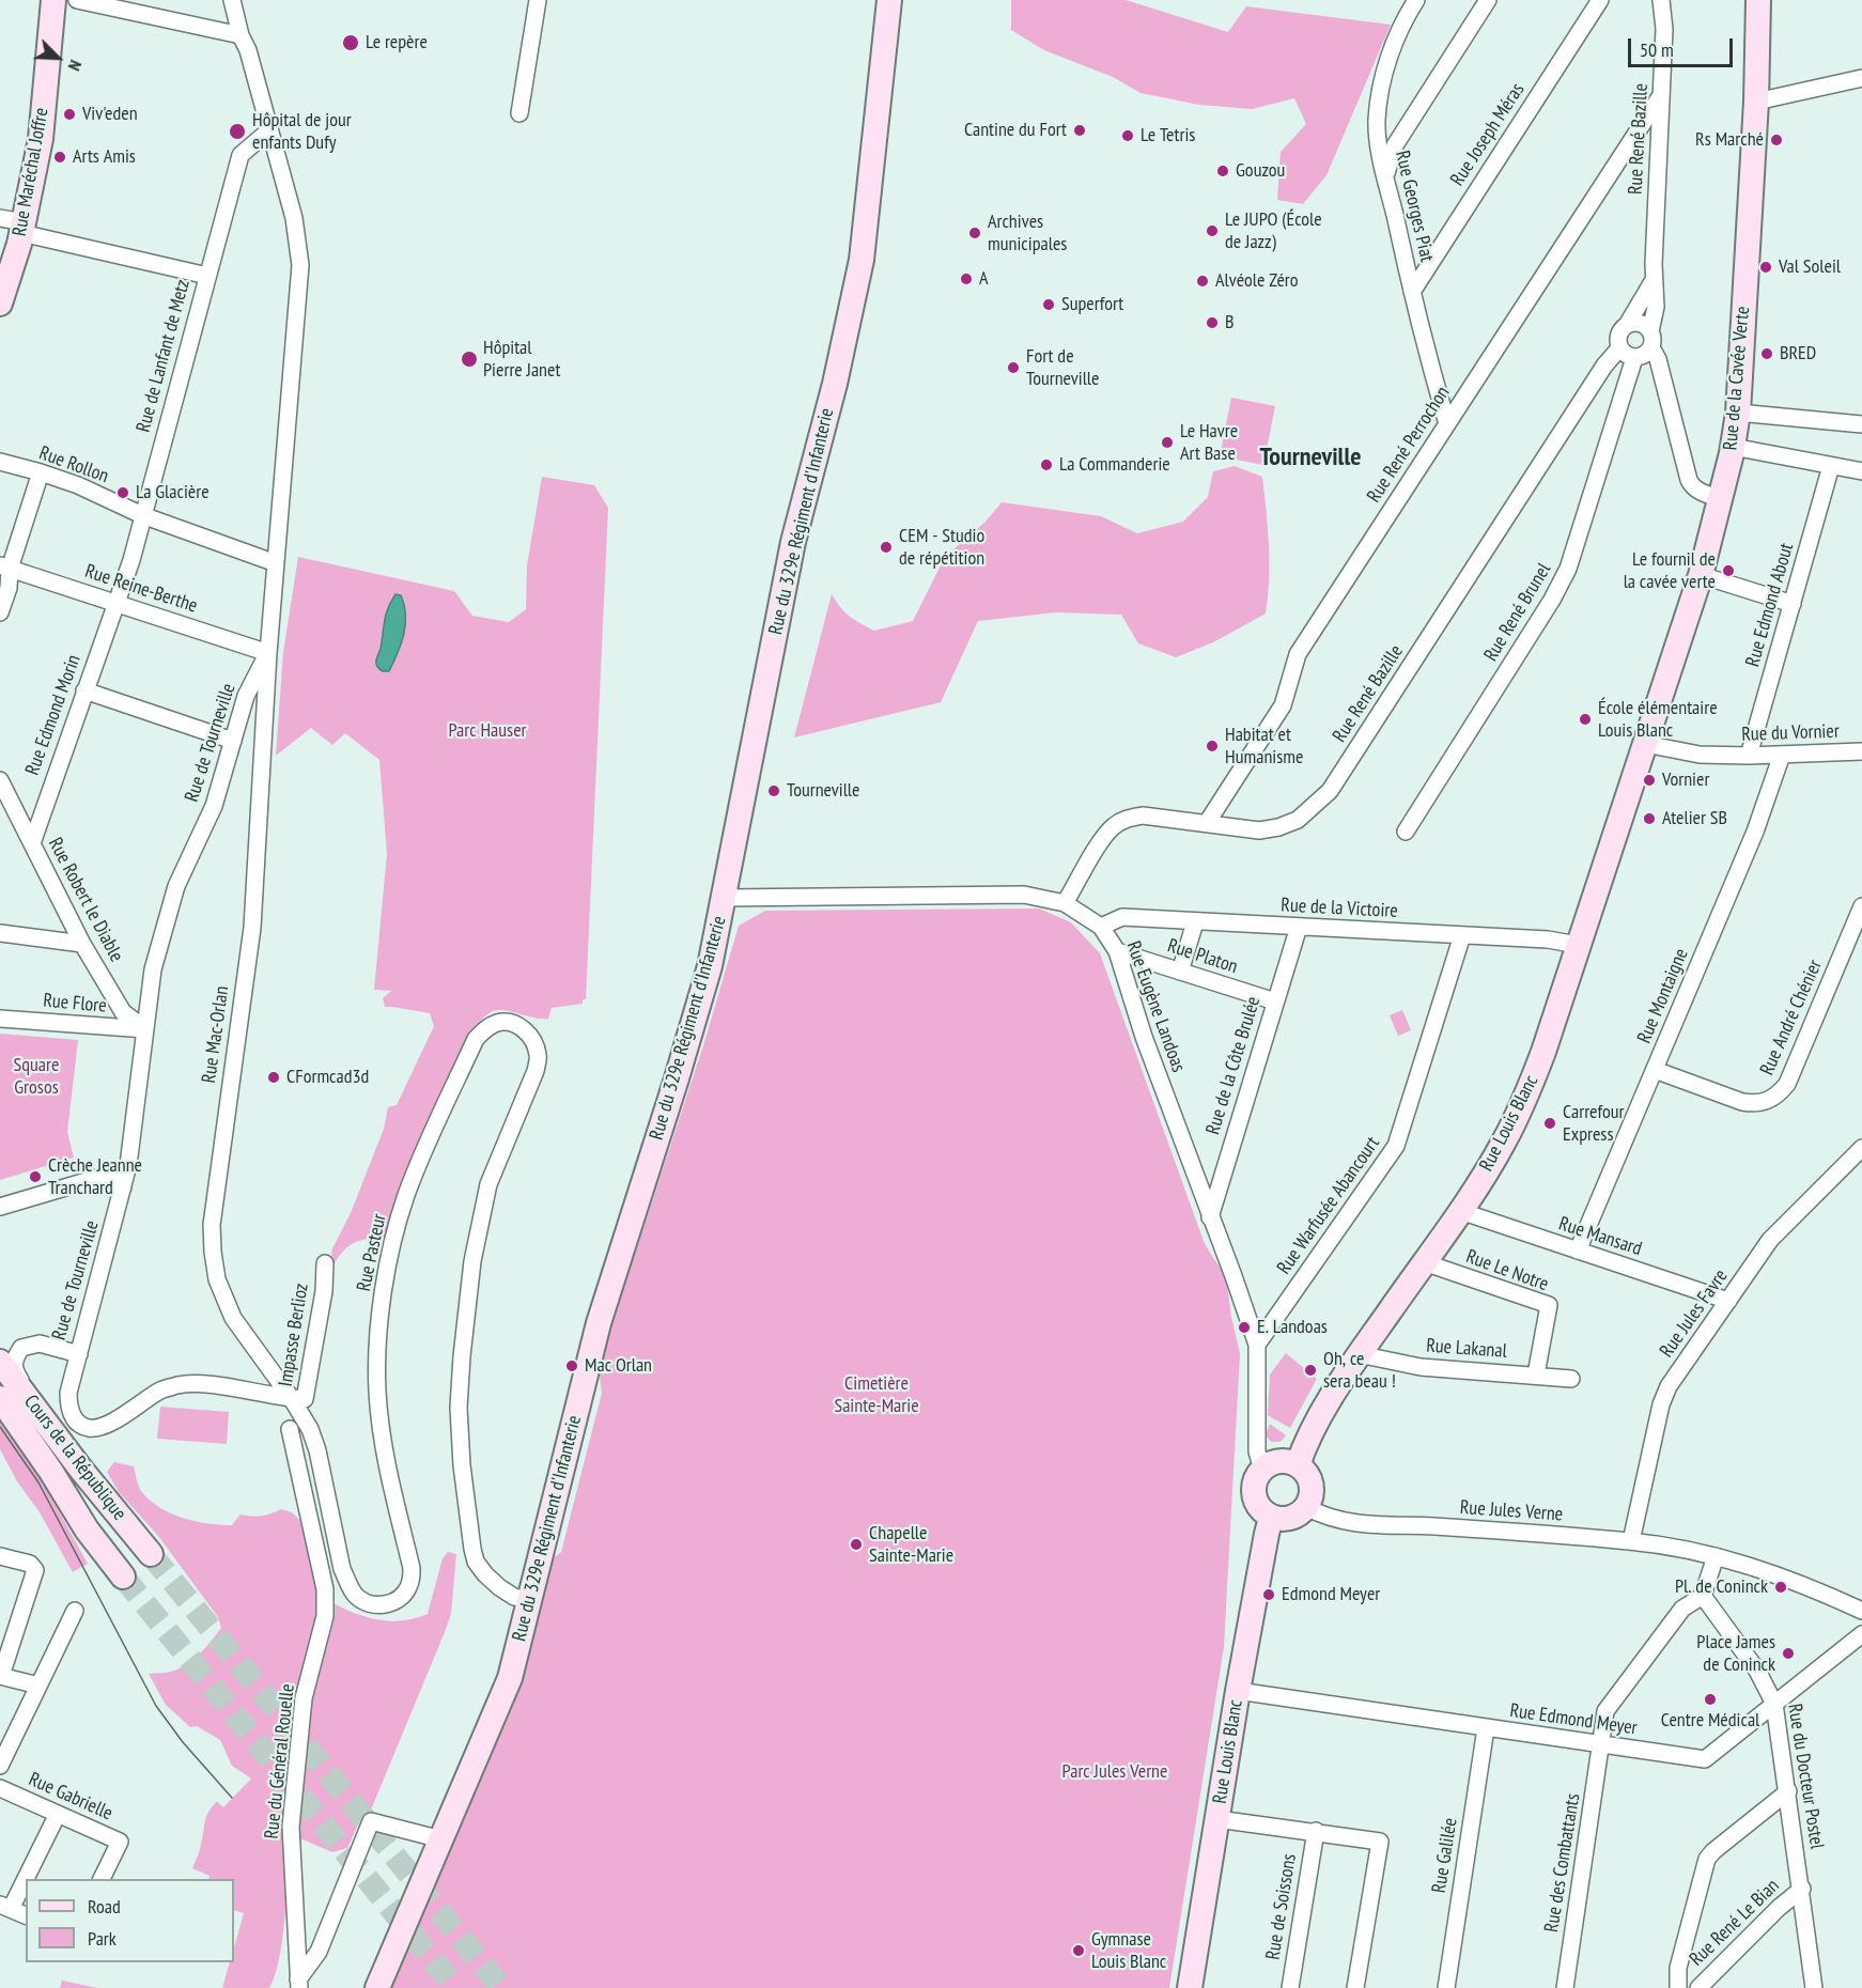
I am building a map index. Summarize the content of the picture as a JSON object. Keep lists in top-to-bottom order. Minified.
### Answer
{"streets":{"street":["Rue Joseph Méras","Rue René Bazille","Rue Maréchal Joffre","Rue Georges Piat","Rue de Lanfant de Metz","Rue de la Cavée Verte","Rue René Perrochon","Rue Rollon","Rue du 329e Régiment d'Infanterie","Rue Reine-Berthe","Rue Edmond About","Rue René Brunel","Rue Edmond Morin","Rue du Vornier","Rue de Tourneville","Rue Robert le Diable","Rue de la Victoire","Rue Platon","Rue Montaigne","Rue Flore","Rue Eugène Landoas","Rue André Chénier","Rue Mac-Orlan","Rue de la Côte Brulée","Rue Louis Blanc","Rue Warfusée Abancourt","Rue Mansard","Rue Pasteur","Rue Le Notre","Rue Jules Favre","Impasse Berlioz","Rue Lakanal","Cours de la République","Rue Jules Verne","Rue Edmond Meyer","Rue du Général Rouelle","Rue du Docteur Postel","Rue Gabrielle","Rue Galilée","Rue des Combattants","Rue de Soissons","Rue René Le Bian"]},"crossings":[["Rue Joseph Méras","Rue Georges Piat"],["Rue René Bazille","Rue René Perrochon"],["Rue René Bazille","Rue René Brunel"],["Rue René Bazille","Rue Eugène Landoas"],["Rue Georges Piat","Rue René Perrochon"],["Rue de Lanfant de Metz","Rue Rollon"],["Rue de Lanfant de Metz","Rue Reine-Berthe"],["Rue de Lanfant de Metz","Rue Edmond Morin"],["Rue de Lanfant de Metz","Rue de Tourneville"],["Rue de la Cavée Verte","Rue du Vornier"],["Rue de la Cavée Verte","Rue Louis Blanc"],["Rue Rollon","Rue de Tourneville"],["Rue du 329e Régiment d'Infanterie","Rue Eugène Landoas"],["Rue du 329e Régiment d'Infanterie","Rue Pasteur"],["Rue Reine-Berthe","Rue Edmond Morin"],["Rue Reine-Berthe","Rue de Tourneville"],["Rue Reine-Berthe","Rue Mac-Orlan"],["Rue Edmond About","Rue du Vornier"],["Rue Edmond Morin","Rue Robert le Diable"],["Rue du Vornier","Rue Montaigne"],["Rue du Vornier","Rue Louis Blanc"],["Rue de Tourneville","Rue Robert le Diable"],["Rue de Tourneville","Rue Flore"],["Rue de Tourneville","Rue Mac-Orlan"],["Rue de Tourneville","Cours de la République"],["Rue Robert le Diable","Rue Flore"],["Rue de la Victoire","Rue Eugène Landoas"],["Rue de la Victoire","Rue de la Côte Brulée"],["Rue de la Victoire","Rue Louis Blanc"],["Rue de la Victoire","Rue Warfusée Abancourt"],["Rue Platon","Rue Eugène Landoas"],["Rue Platon","Rue de la Côte Brulée"],["Rue Montaigne","Rue André Chénier"],["Rue Montaigne","Rue Mansard"],["Rue Eugène Landoas","Rue de la Côte Brulée"],["Rue Eugène Landoas","Rue Louis Blanc"],["Rue Eugène Landoas","Rue Warfusée Abancourt"],["Rue Eugène Landoas","Rue Jules Verne"],["Rue Mac-Orlan","Rue Pasteur"],["Rue Mac-Orlan","Impasse Berlioz"],["Rue Louis Blanc","Rue Mansard"],["Rue Louis Blanc","Rue Le Notre"],["Rue Louis Blanc","Rue Lakanal"],["Rue Louis Blanc","Rue Jules Verne"],["Rue Louis Blanc","Rue Edmond Meyer"],["Rue Mansard","Rue Jules Favre"],["Rue Pasteur","Impasse Berlioz"],["Rue Le Notre","Rue Lakanal"],["Rue Jules Favre","Rue Jules Verne"],["Rue Edmond Meyer","Rue du Docteur Postel"],["Rue Edmond Meyer","Rue Galilée"],["Rue Edmond Meyer","Rue des Combattants"],["Rue du Docteur Postel","Rue des Combattants"],["Rue du Docteur Postel","Rue René Le Bian"]],"districts":["Tourneville"],"parks":["Parc Hauser","Square Grosos","Cimetière Sainte-Marie","Parc Jules Verne"],"places":["Le repère","Viv'eden","Cantine du Fort","Hôpital de jour enfants Dufy","Le Tetris","Rs Marché","Arts Amis","Gouzou","Le JUPO (École de Jazz)","Archives municipales","Val Soleil","A","Alvéole Zéro","Superfort","B","BRED","Hôpital Pierre Janet","Fort de Tourneville","Le Havre Art Base","La Commanderie","La Glacière","CEM - Studio de répétition","Le fournil de la cavée verte","École élémentaire Louis Blanc","Habitat et Humanisme","Vornier","Tourneville","Atelier SB","CFormcad3d","Carrefour Express","Crèche Jeanne Tranchard","E. Landoas","Mac Orlan","Oh, ce sera beau !","Chapelle Sainte-Marie","Pl. de Coninck","Edmond Meyer","Place James de Coninck","Centre Médical","Gymnase Louis Blanc"],"legend":["Road","Park"],"scale_bar":"50 m","north":"bottom right"}
